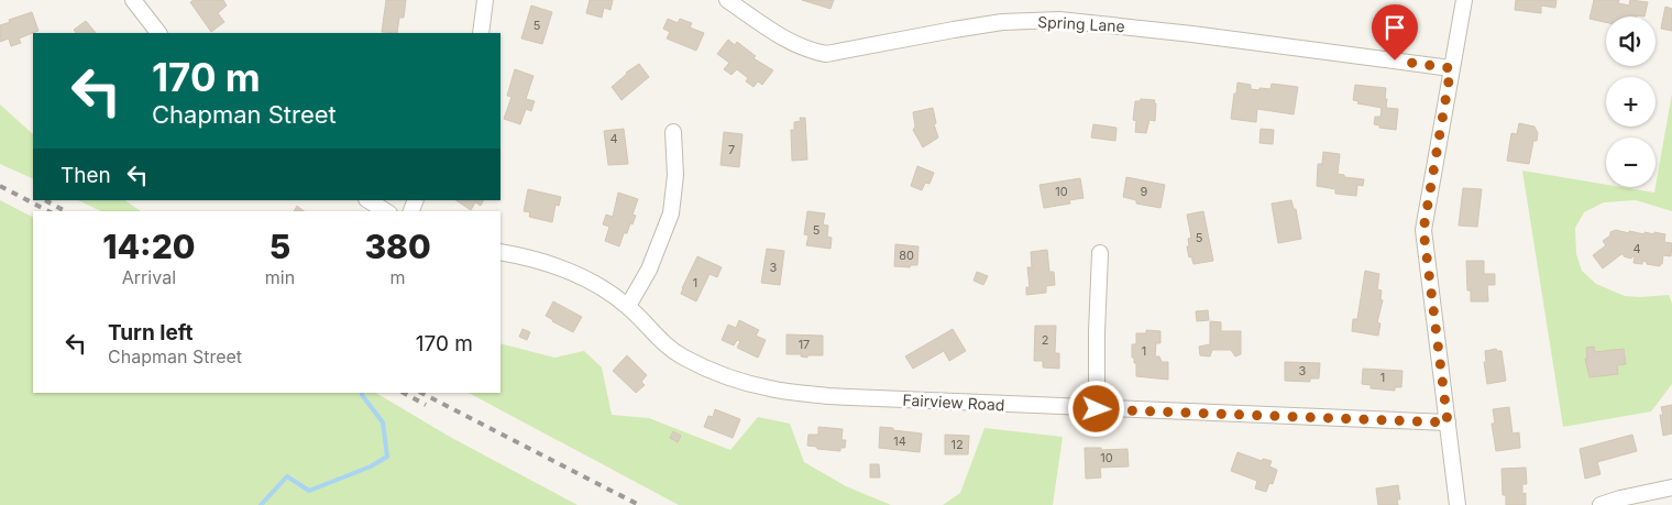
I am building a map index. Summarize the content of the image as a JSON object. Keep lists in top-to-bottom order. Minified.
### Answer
{"streets":{"street":["Spring Lane","Fairview Road"]},"house_numbers":["5","4","7","10","9","5","5","4","80","3","1","2","17","1","3","1","14","12","10"],"page":{"map_buttons":["+","−"],"turn":["170 m","Chapman Street"],"then":"Then","eta":["14:20","Arrival","5","min","380","m"],"list":[{"name":"Turn left","note":"Chapman Street","value":"170 m"}]}}
